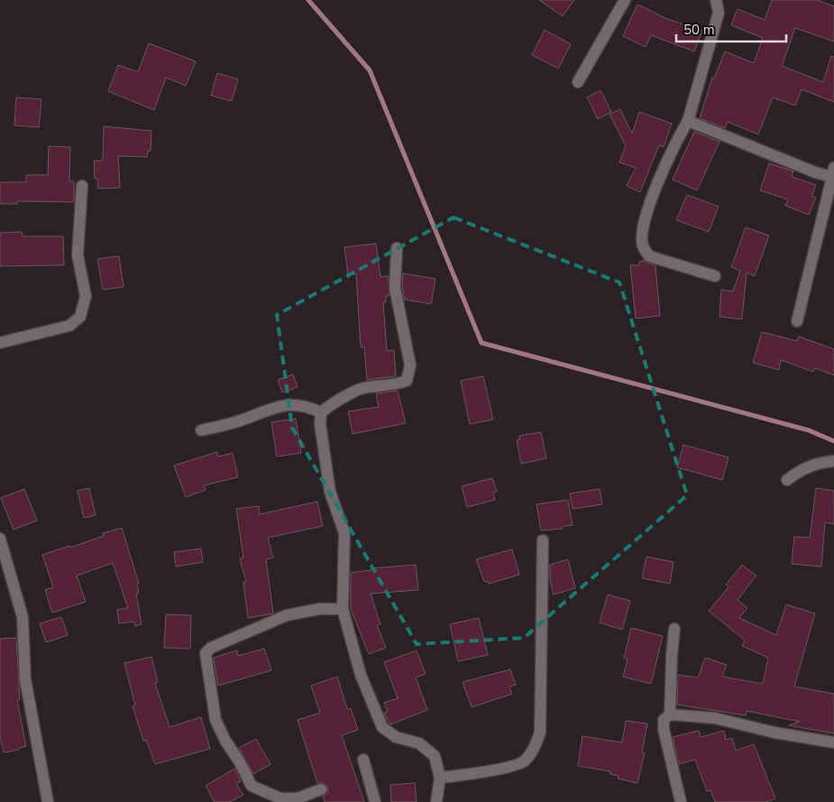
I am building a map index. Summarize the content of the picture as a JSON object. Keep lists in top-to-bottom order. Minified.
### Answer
{"scale_bar":"50 m"}
